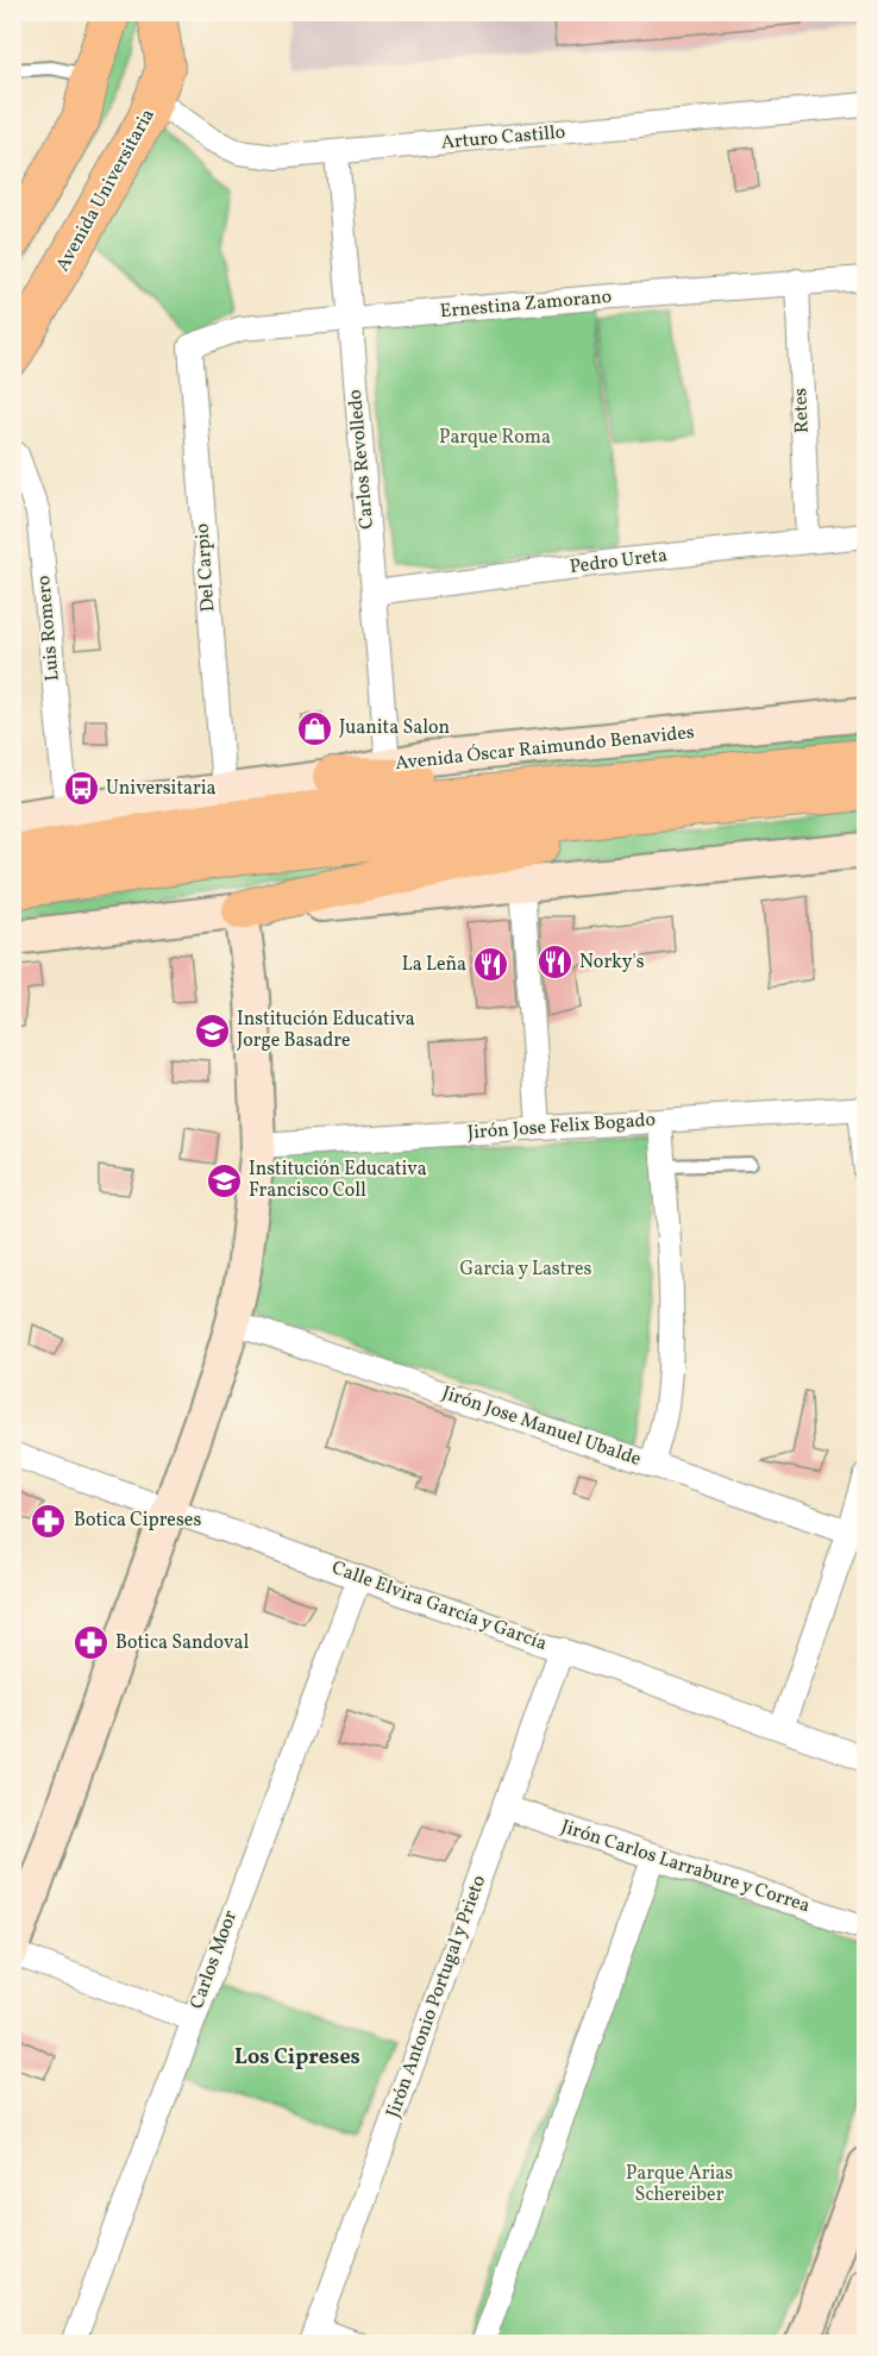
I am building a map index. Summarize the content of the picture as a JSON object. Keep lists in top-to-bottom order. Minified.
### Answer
{"streets":{"main road":["Avenida Universitaria","Avenida Óscar Raimundo Benavides"],"street":["Arturo Castillo","Ernestina Zamorano","Retes","Carlos Revolledo","Pedro Ureta","Del Carpio","Luis Romero","Jirón Jose Felix Bogado","Jirón Jose Manuel Ubalde","Calle Elvira García y García","Jirón Carlos Larrabure y Correa","Carlos Moor","Jirón Antonio Portugal y Prieto"]},"crossings":[["Arturo Castillo","Avenida Universitaria"],["Arturo Castillo","Carlos Revolledo"],["Ernestina Zamorano","Retes"],["Ernestina Zamorano","Carlos Revolledo"],["Ernestina Zamorano","Del Carpio"],["Retes","Pedro Ureta"],["Carlos Revolledo","Pedro Ureta"],["Carlos Revolledo","Avenida Óscar Raimundo Benavides"],["Del Carpio","Avenida Óscar Raimundo Benavides"],["Luis Romero","Avenida Óscar Raimundo Benavides"],["Calle Elvira García y García","Carlos Moor"],["Calle Elvira García y García","Jirón Antonio Portugal y Prieto"],["Jirón Carlos Larrabure y Correa","Jirón Antonio Portugal y Prieto"]],"districts":["Los Cipreses"],"parks":["Parque Roma","Garcia y Lastres","Parque Arias Schereiber"],"places":{"shop":["Juanita Salon"],"bus stop":["Universitaria"],"restaurant":["Norky's","La Leña"],"school or university":["Institución Educativa Jorge Basadre","Institución Educativa Francisco Coll"],"pharmacy":["Botica Cipreses","Botica Sandoval"]}}
